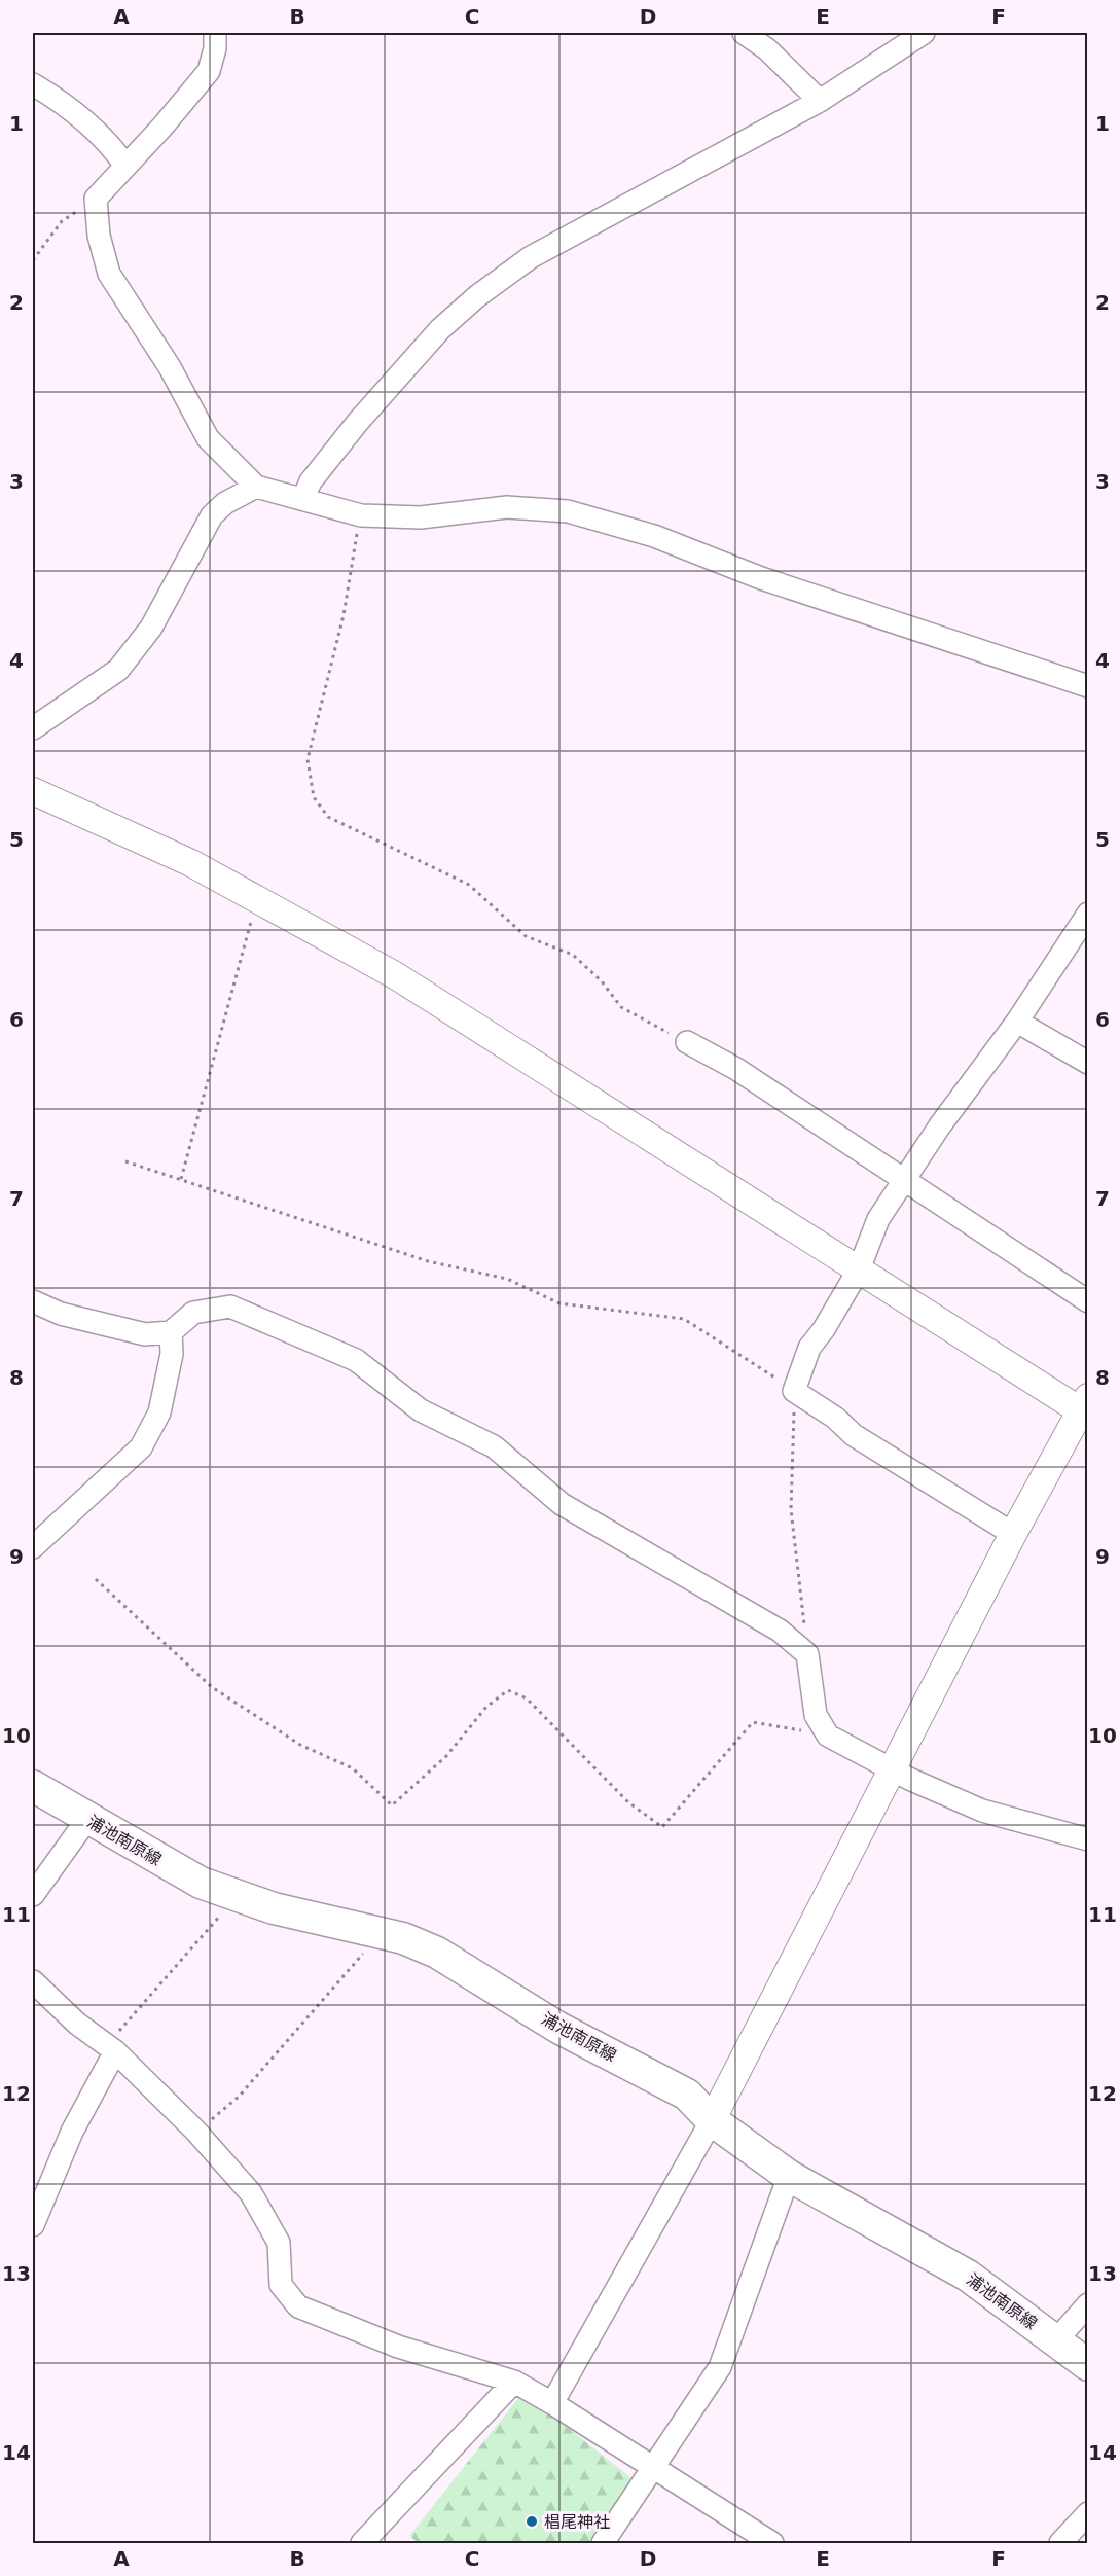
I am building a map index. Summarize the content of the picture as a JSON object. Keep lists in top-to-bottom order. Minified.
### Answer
{"streets":{"main road":["浦池南原線"]},"places":["椙尾神社"],"grid":{"columns":["A","B","C","D","E","F"],"rows":["1","2","3","4","5","6","7","8","9","10","11","12","13","14"]}}
